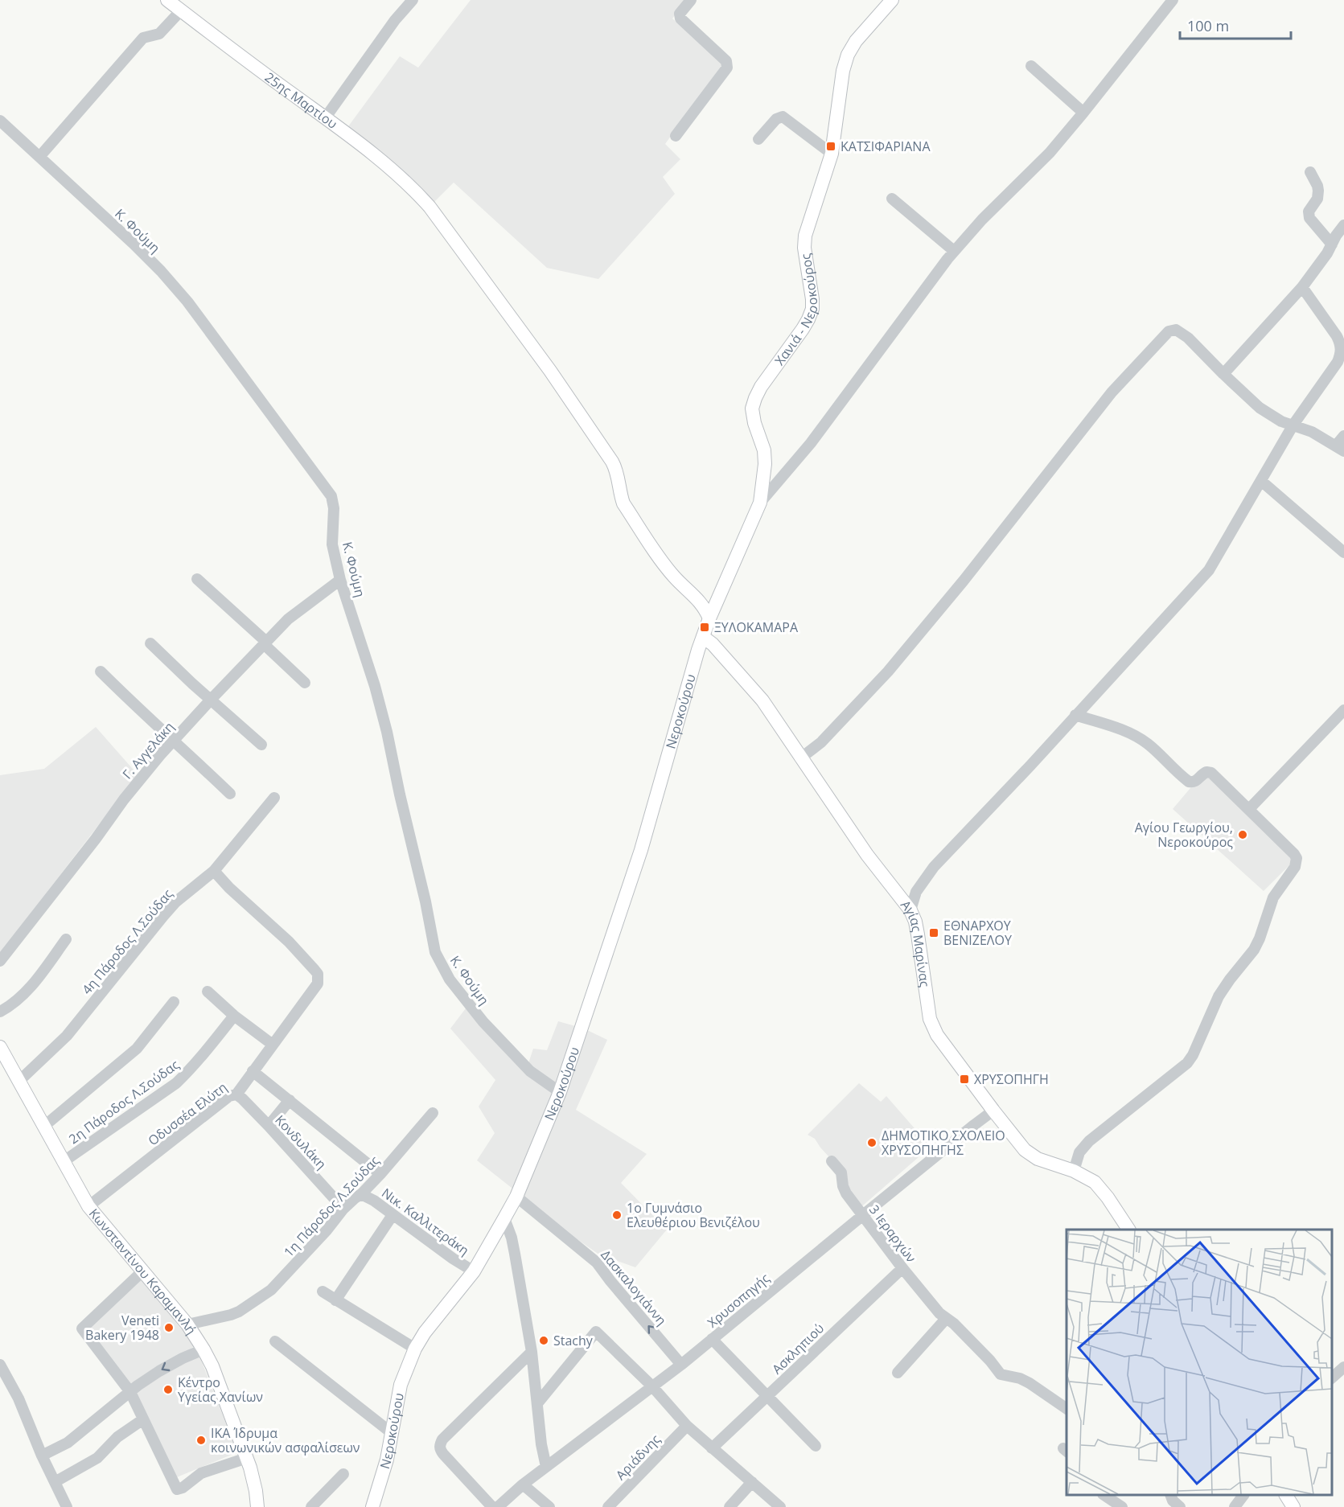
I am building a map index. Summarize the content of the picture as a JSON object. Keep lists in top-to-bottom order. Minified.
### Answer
{"streets":{"main road":["25ης Μαρτίου","Χανιά - Νεροκούρος","Νεροκούρου","Αγίας Μαρίνας","Κωνσταντίνου Καραμανλή"],"street":["Κ. Φούμη","Γ. Αγγελάκη","4η Πάροδος Λ.Σούδας","2η Πάροδος Λ.Σούδας","Οδυσσέα Ελύτη","Κονδυλάκη","1η Πάροδος Λ.Σούδας","Νικ. Καλλιτεράκη","3 Ιεραρχών","Δασκαλογιάννη","Χρυσοπηγής","Ασκληπιού","Αριάδνης"]},"crossings":[["25ης Μαρτίου","Χανιά - Νεροκούρος"],["25ης Μαρτίου","Νεροκούρου"],["Κ. Φούμη","Νεροκούρου"],["Κ. Φούμη","Γ. Αγγελάκη"],["Χανιά - Νεροκούρος","Νεροκούρου"],["Νεροκούρου","Αγίας Μαρίνας"],["Νεροκούρου","Νικ. Καλλιτεράκη"],["Νεροκούρου","Δασκαλογιάννη"],["4η Πάροδος Λ.Σούδας","Οδυσσέα Ελύτη"],["4η Πάροδος Λ.Σούδας","Κωνσταντίνου Καραμανλή"],["Αγίας Μαρίνας","Χρυσοπηγής"],["2η Πάροδος Λ.Σούδας","Κωνσταντίνου Καραμανλή"],["Οδυσσέα Ελύτη","Κονδυλάκη"],["Οδυσσέα Ελύτη","Κωνσταντίνου Καραμανλή"],["Κονδυλάκη","1η Πάροδος Λ.Σούδας"],["1η Πάροδος Λ.Σούδας","Νικ. Καλλιτεράκη"],["1η Πάροδος Λ.Σούδας","Κωνσταντίνου Καραμανλή"],["3 Ιεραρχών","Χρυσοπηγής"],["3 Ιεραρχών","Ασκληπιού"],["Δασκαλογιάννη","Χρυσοπηγής"]],"one_way":["Δασκαλογιάννη"],"places":{"transit":["ΚΑΤΣΙΦΑΡΙΑΝΑ","ΞΥΛΟΚΑΜΑΡΑ","ΕΘΝΑΡΧΟΥ ΒΕΝΙΖΕΛΟΥ","ΧΡΥΣΟΠΗΓΗ"],"other":["Αγίου Γεωργίου, Νεροκούρος","ΔΗΜΟΤΙΚΟ ΣΧΟΛΕΙΟ ΧΡΥΣΟΠΗΓΗΣ","1ο Γυμνάσιο Ελευθέριου Βενιζέλου","Veneti Bakery 1948","Stachy","Κέντρο Υγείας Χανίων","ΙΚΑ Ίδρυμα κοινωνικών ασφαλίσεων"]},"scale_bar":"100 m"}
